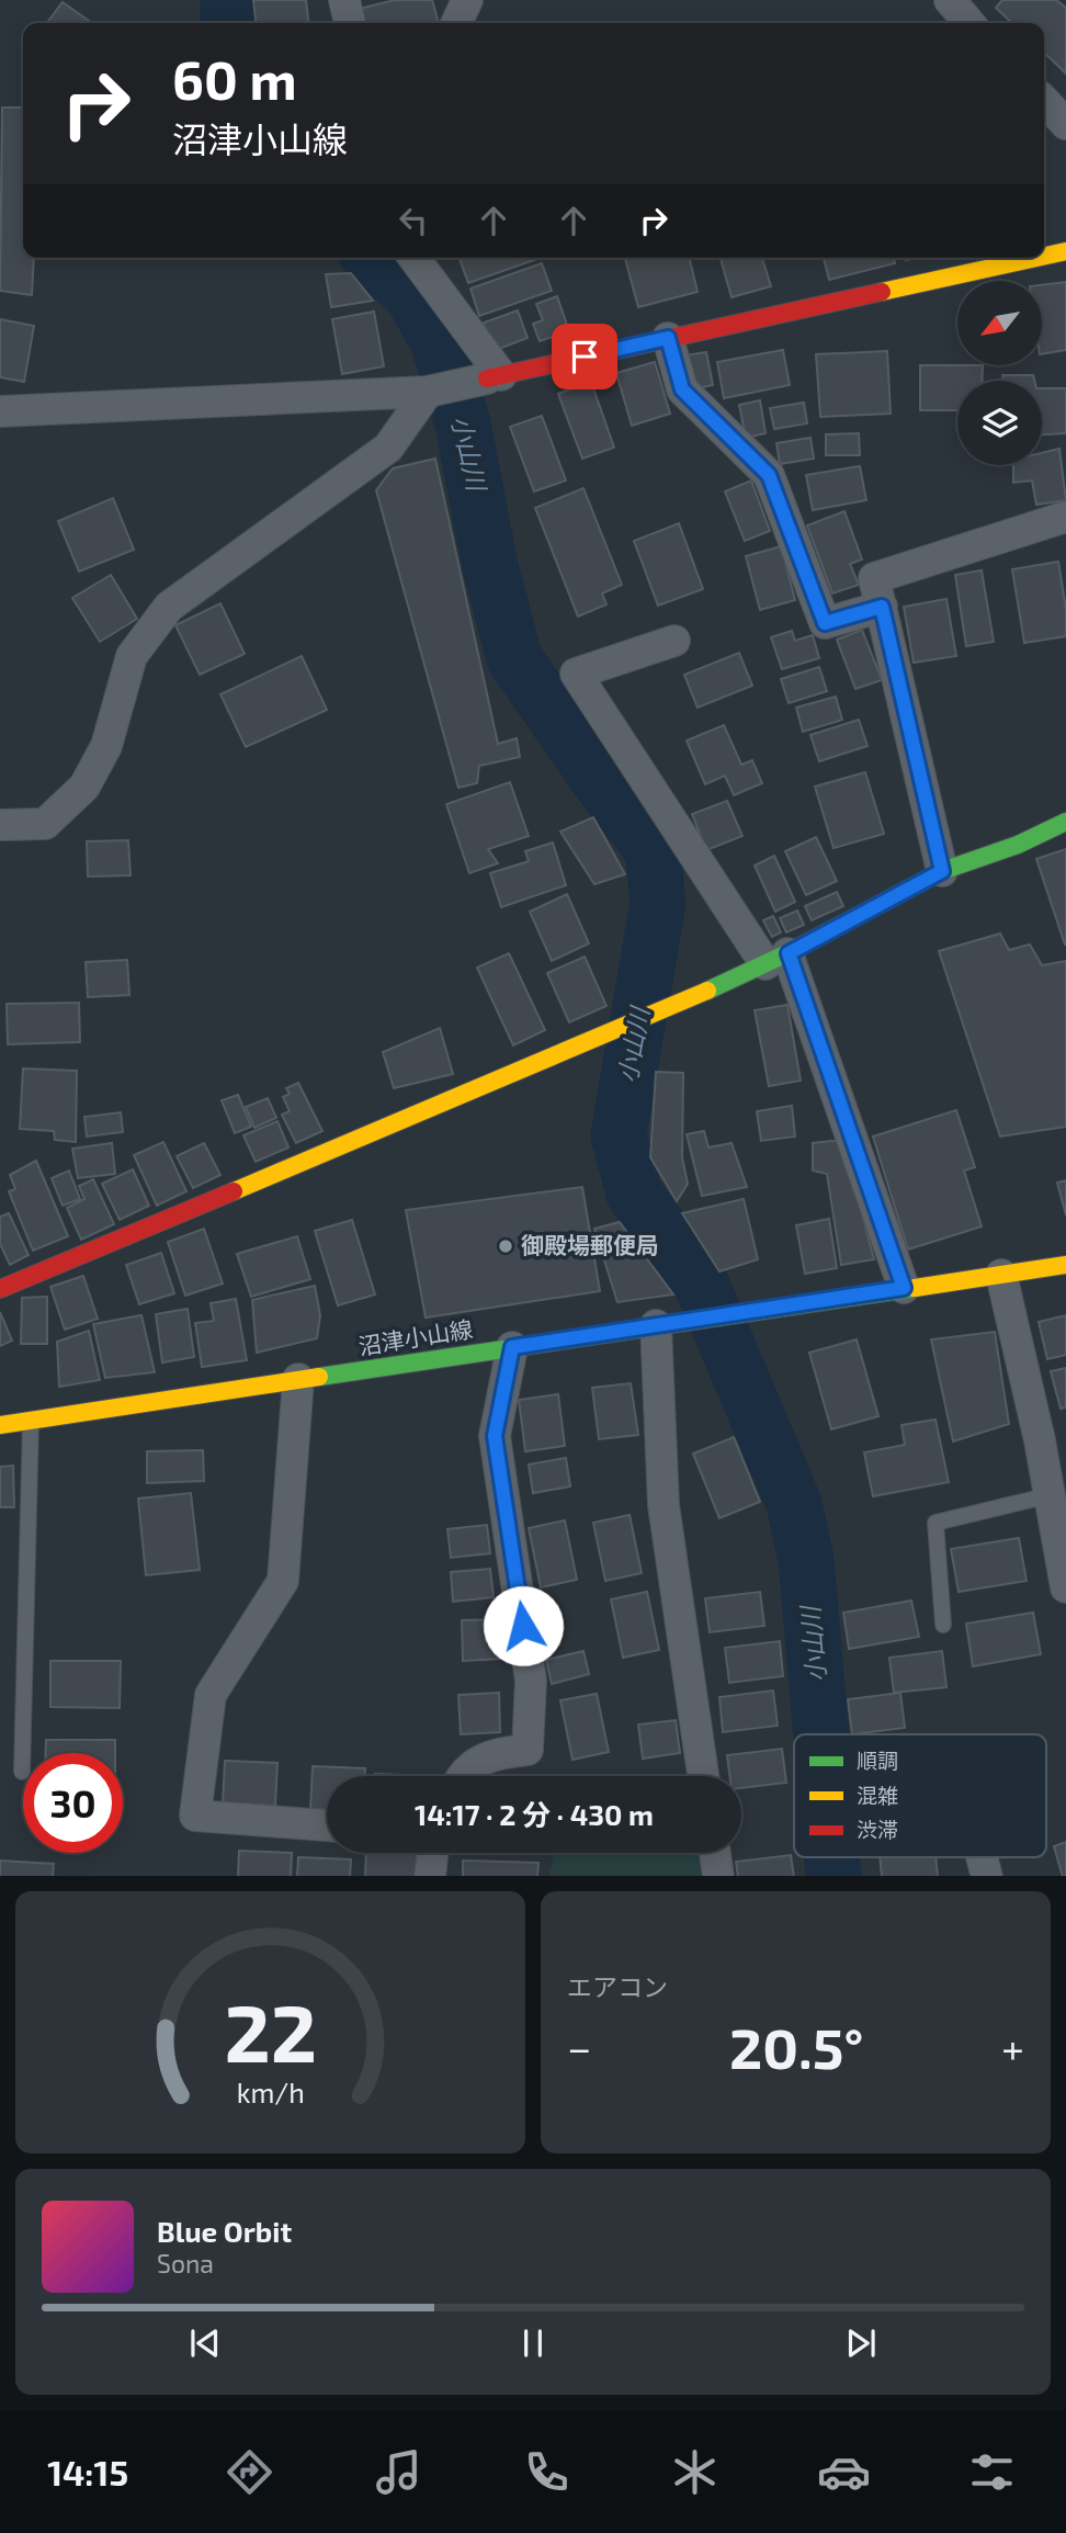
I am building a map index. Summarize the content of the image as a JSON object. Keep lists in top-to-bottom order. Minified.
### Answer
{"streets":{"street":["沼津小山線"]},"water":["小山川"],"places":["御殿場郵便局"],"legend":["順調","混雑","渋滞"],"north":"bottom left","page":{"turn":["60 m","沼津小山線"],"limit":"30","trip":"14:17 · 2 分 · 430 m","tile":"エアコン","heat":["−","20.5°","+"],"song":["Blue Orbit","Sona"],"tabs":"14:15","gauge":["22","km/h"]}}
